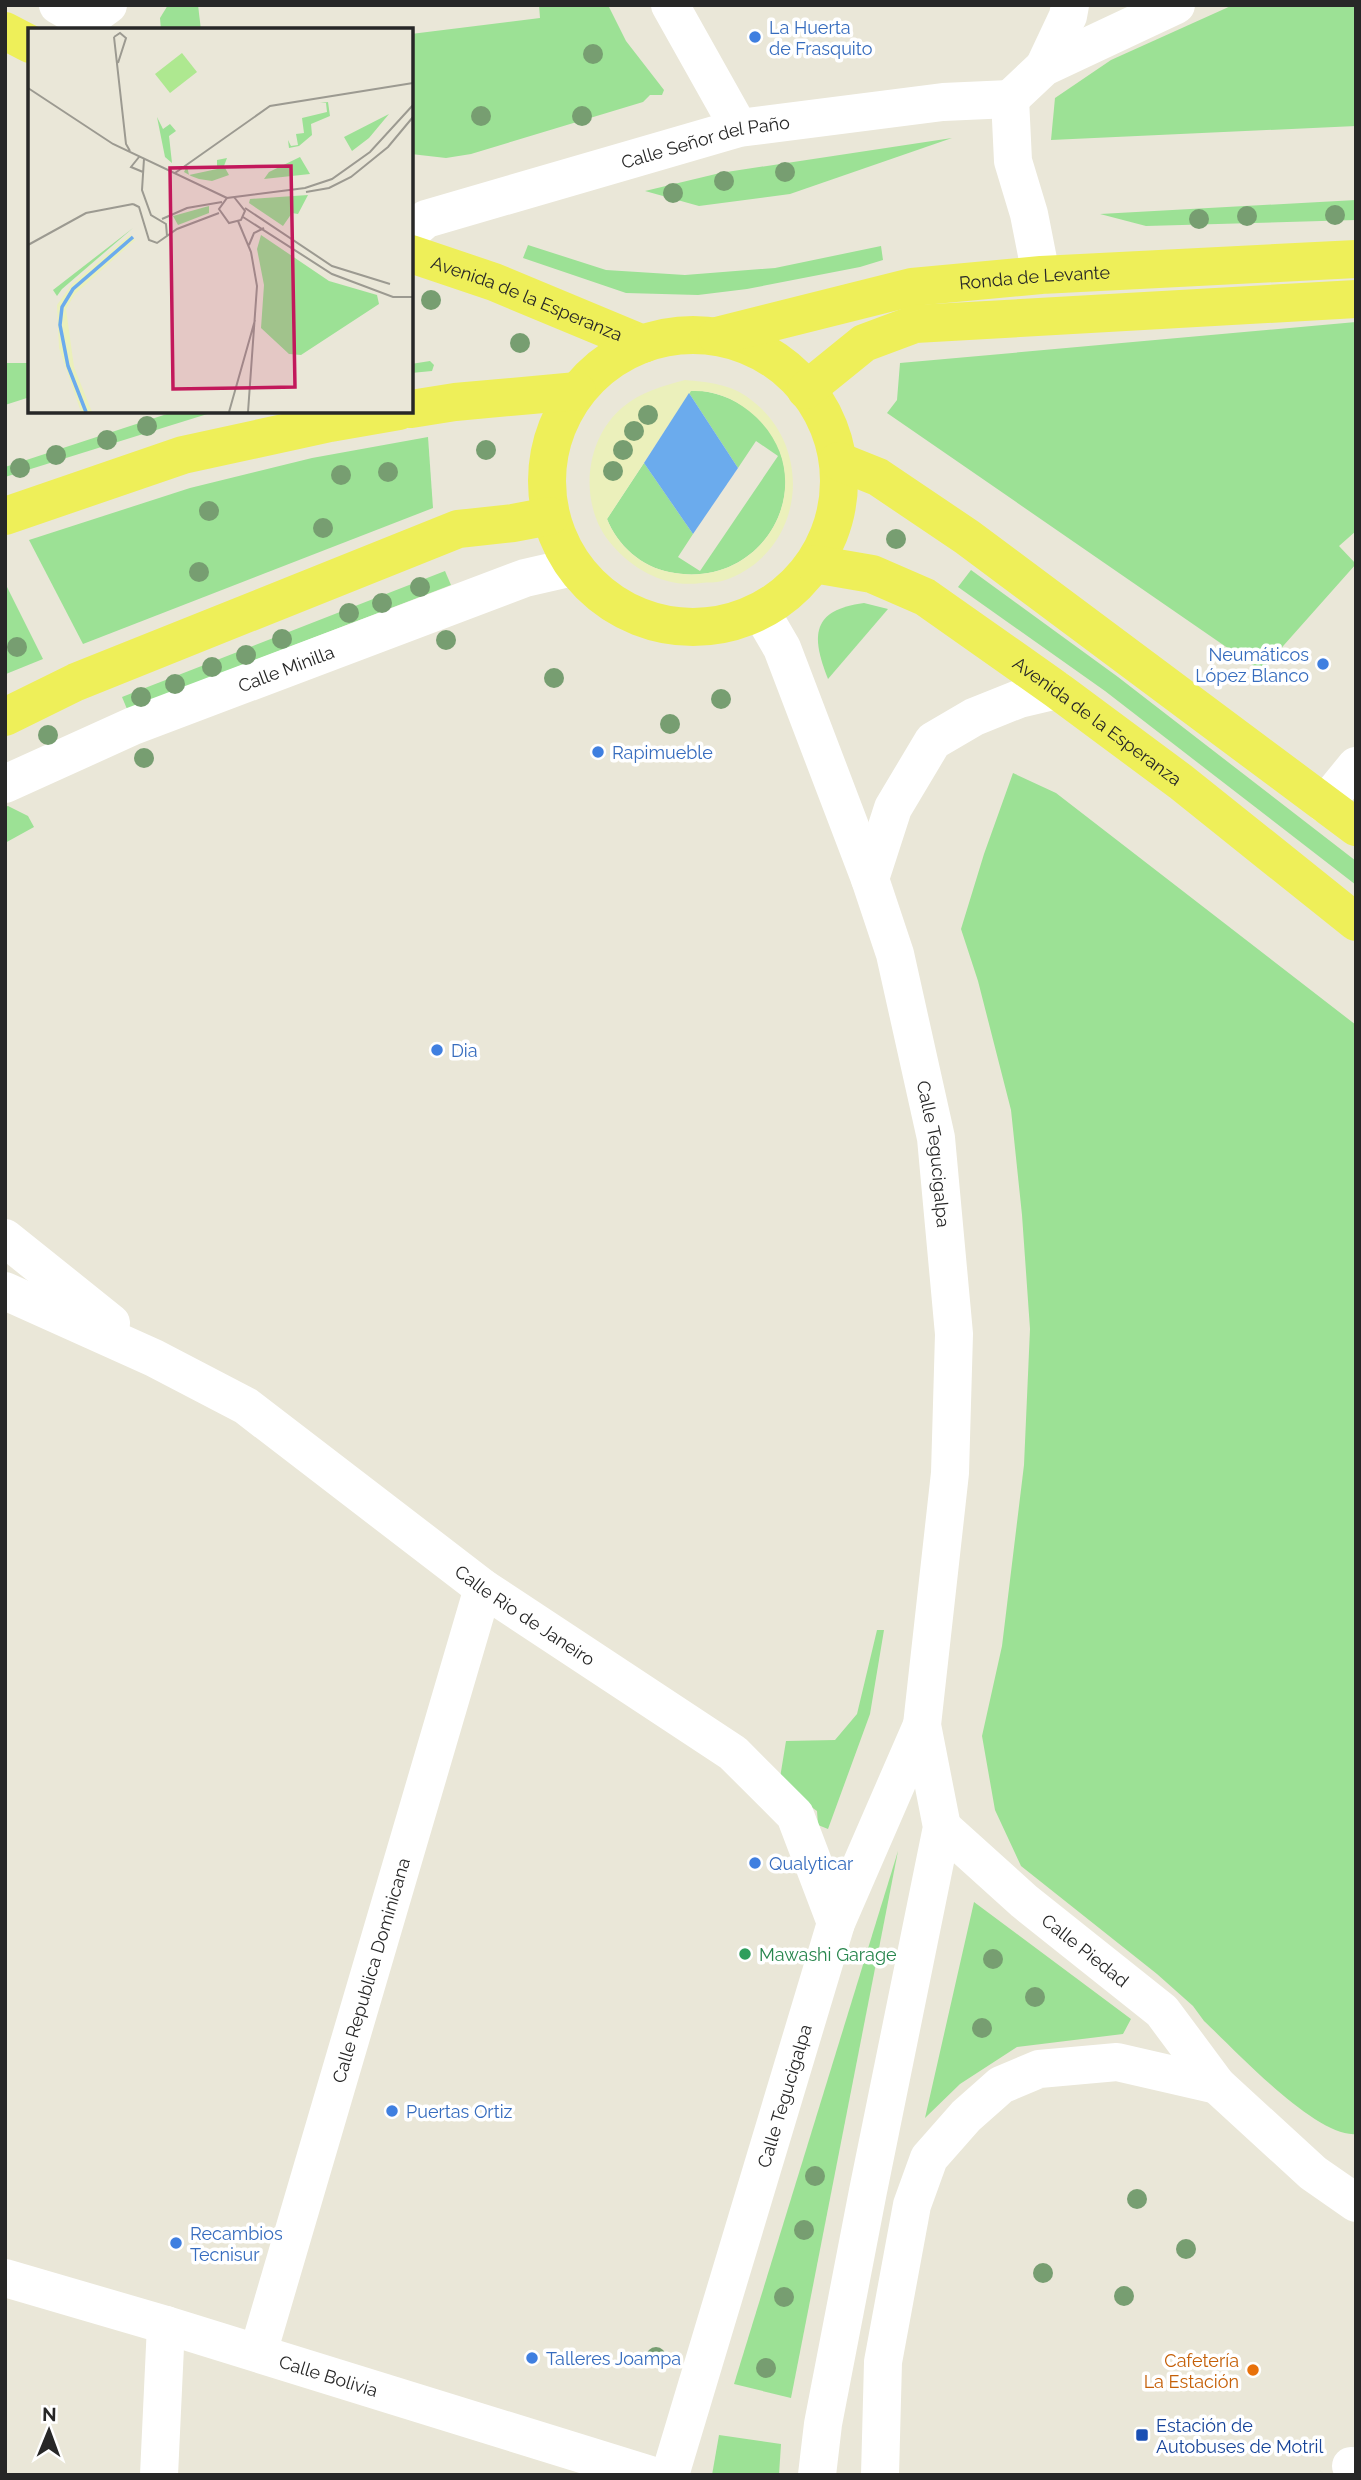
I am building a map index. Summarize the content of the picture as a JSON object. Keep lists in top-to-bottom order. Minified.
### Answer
{"streets":{"main road":["Ronda de Levante","Avenida de la Esperanza"],"street":["Calle Señor del Paño","Calle Minilla","Calle Tegucigalpa","Calle Rio de Janeiro","Calle Piedad","Calle Republica Dominicana","Calle Bolivia"]},"crossings":[["Calle Tegucigalpa","Calle Rio de Janeiro"],["Calle Tegucigalpa","Calle Piedad"],["Calle Rio de Janeiro","Calle Republica Dominicana"],["Calle Republica Dominicana","Calle Bolivia"]],"places":{"other":["La Huerta de Frasquito","Neumáticos López Blanco","Rapimueble","Dia","Qualyticar","Mawashi Garage","Puertas Ortiz","Recambios Tecnisur","Talleres Joampa","Cafetería La Estación"],"transit":["Estación de Autobuses de Motril"]},"north":"top"}
